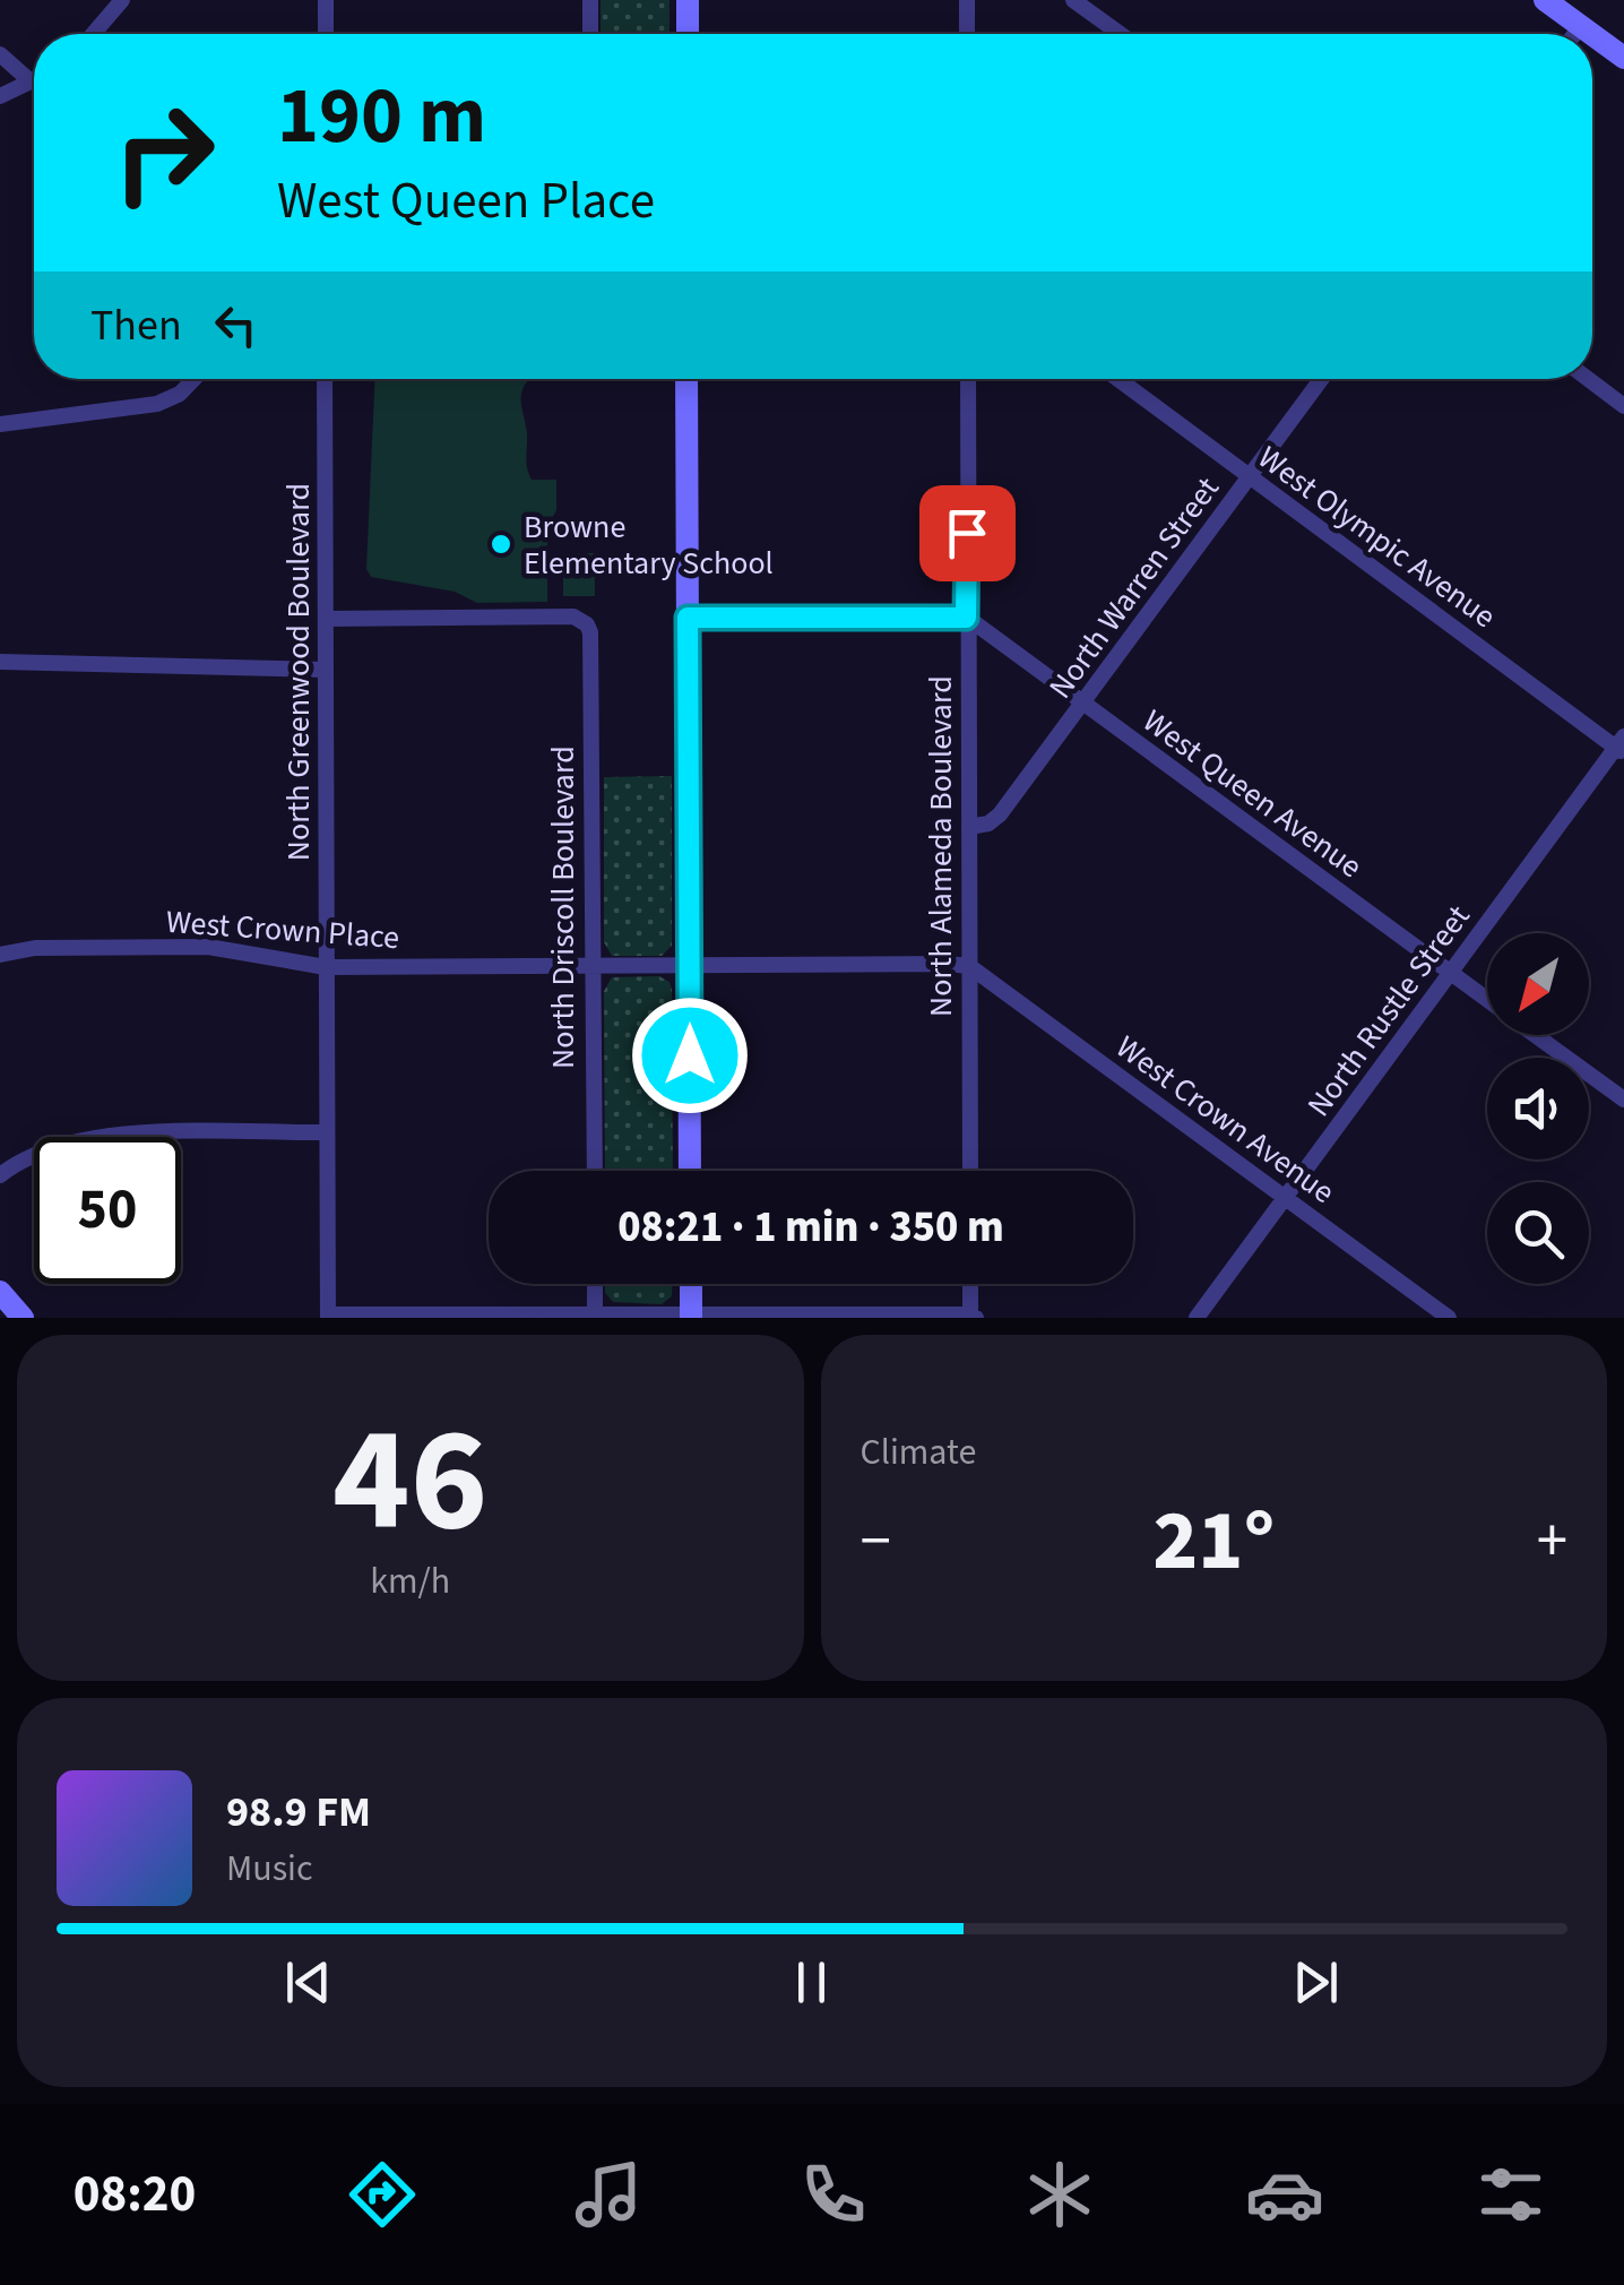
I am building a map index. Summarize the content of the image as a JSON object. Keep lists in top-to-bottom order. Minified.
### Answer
{"streets":{"street":["West Olympic Avenue","North Warren Street","North Greenwood Boulevard","West Queen Avenue","North Alameda Boulevard","North Driscoll Boulevard","West Crown Place","North Rustle Street","West Crown Avenue"]},"crossings":[["West Olympic Avenue","North Warren Street"],["West Olympic Avenue","North Rustle Street"],["North Warren Street","West Queen Avenue"],["North Warren Street","North Alameda Boulevard"],["North Greenwood Boulevard","North Driscoll Boulevard"],["North Greenwood Boulevard","West Crown Place"],["West Queen Avenue","North Alameda Boulevard"],["West Queen Avenue","North Rustle Street"],["North Alameda Boulevard","West Crown Place"],["North Alameda Boulevard","West Crown Avenue"],["North Driscoll Boulevard","West Crown Place"],["West Crown Place","West Crown Avenue"],["North Rustle Street","West Crown Avenue"]],"places":["Browne Elementary School"],"north":"bottom left","page":{"turn":["190 m","West Queen Place"],"then":"Then","limit":"50","trip":"08:21 · 1 min · 350 m","tile":[["46","km/h"],"Climate"],"heat":["−","21°","+"],"song":["98.9 FM","Music"],"tabs":"08:20"}}
